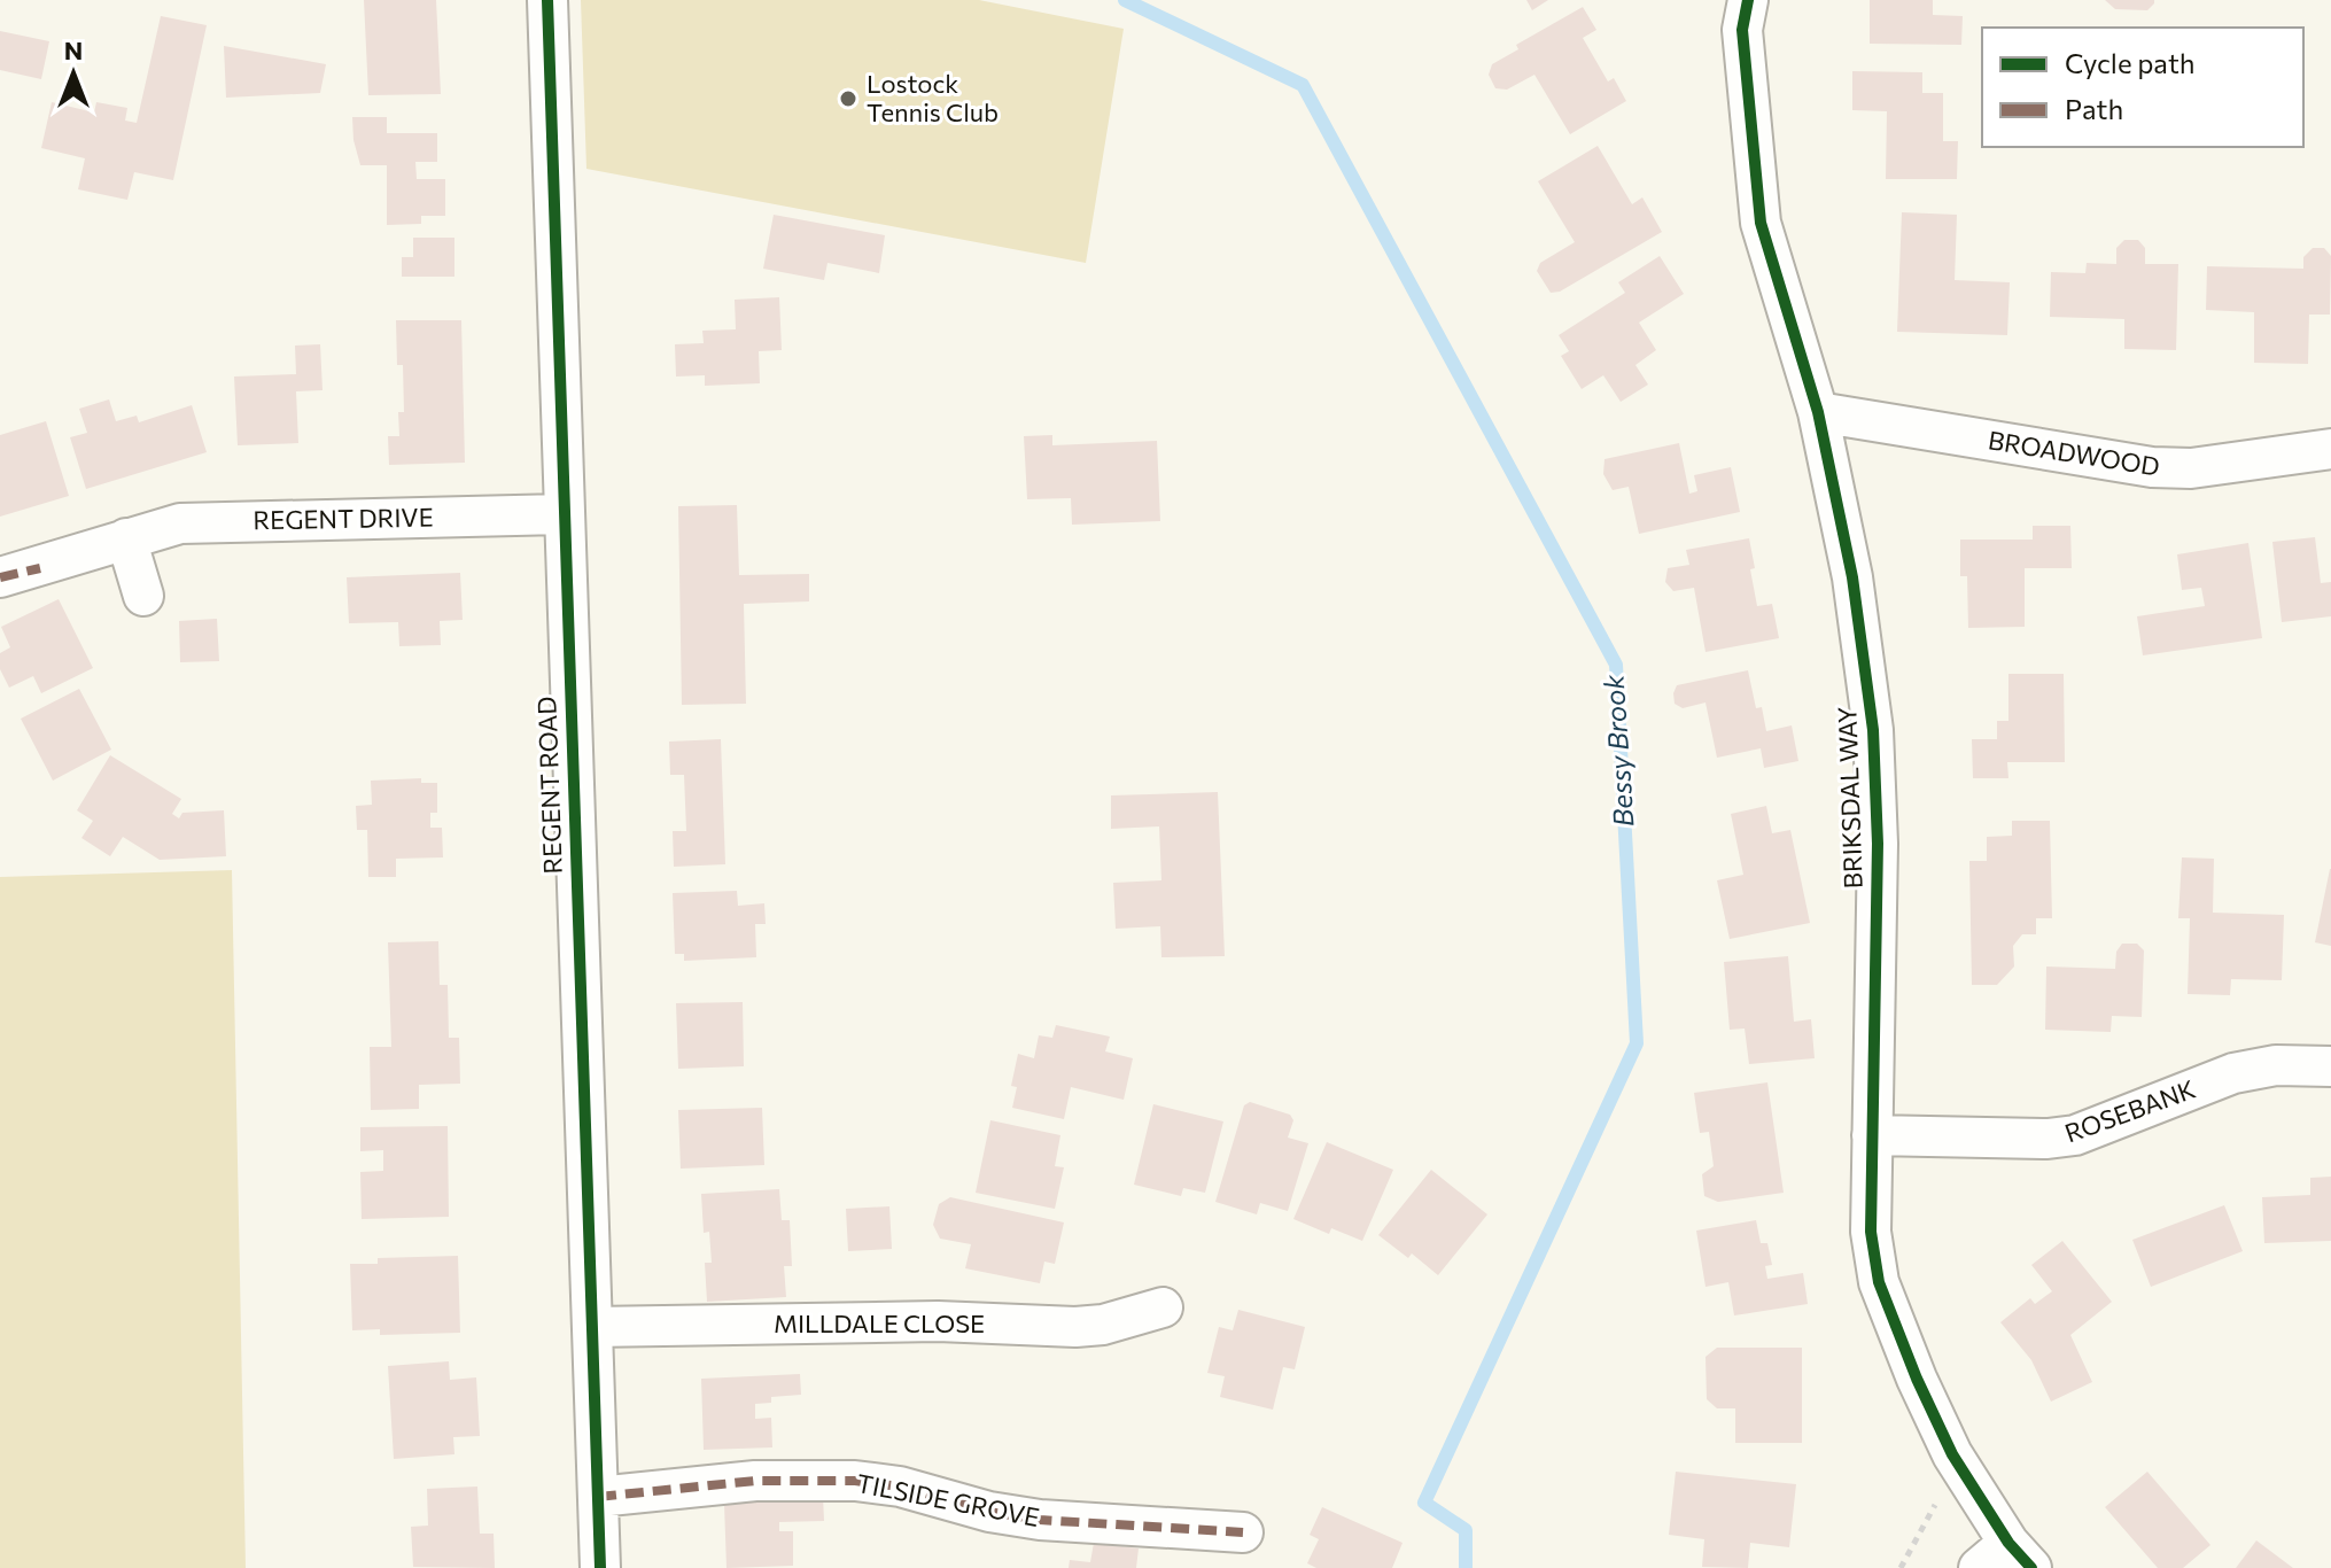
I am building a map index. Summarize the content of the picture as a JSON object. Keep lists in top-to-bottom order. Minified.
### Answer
{"streets":{"street":["BROADWOOD","REGENT DRIVE","REGENT ROAD","BRIKSDAL WAY","ROSEBANK","MILLDALE CLOSE","TILSIDE GROVE"]},"crossings":[["BROADWOOD","BRIKSDAL WAY"],["REGENT DRIVE","REGENT ROAD"],["REGENT ROAD","MILLDALE CLOSE"],["REGENT ROAD","TILSIDE GROVE"],["BRIKSDAL WAY","ROSEBANK"]],"water":["Bessy Brook"],"places":["Lostock Tennis Club"],"legend":["Cycle path","Path"],"north":"top"}
